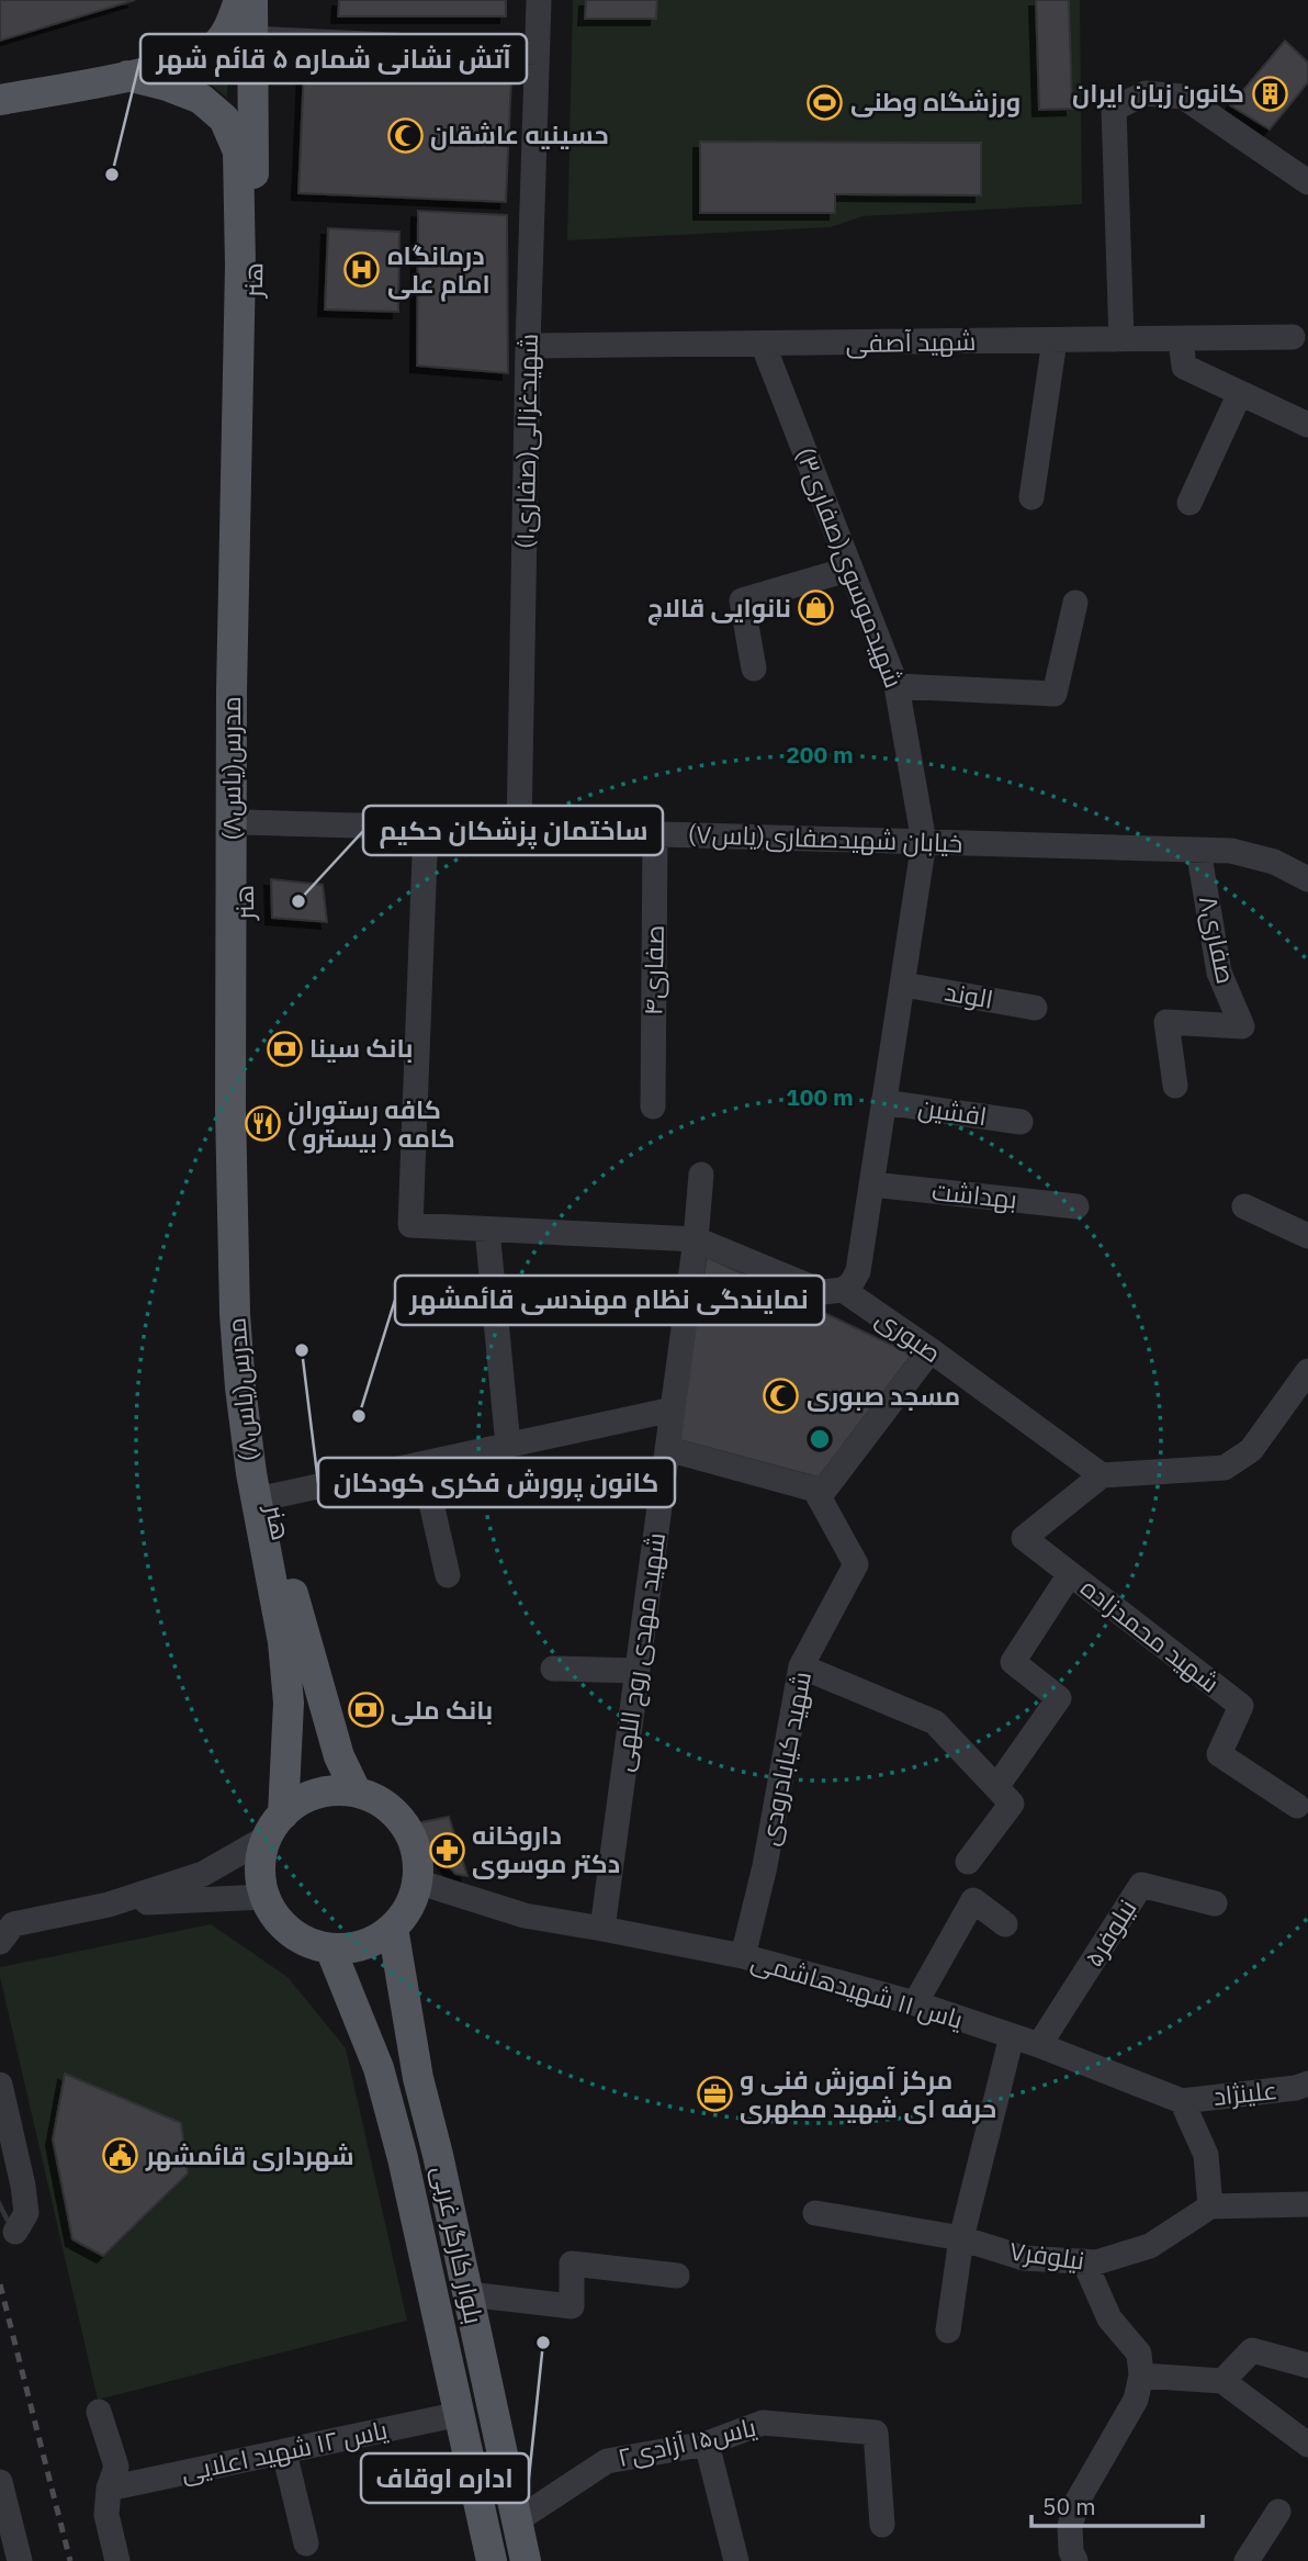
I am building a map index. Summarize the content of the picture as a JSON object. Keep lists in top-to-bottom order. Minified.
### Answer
{"streets":{"main road":["هنر","مدرس(یاس۸)","بلوار کارگر غربی"],"street":["شهید آصفی","شهیدغزالی(صفاری۱)","شهیدموسوی(صفاری۳)","خیابان شهیدصفاری(یاس۷)","صفاری۸","صفاری۴","الوند","افشین","بهداشت","صبوری","شهید محمدزاده","شهید مهدی روح اللهی","شهید کیابادرودی","نیلوفر۵","یاس ۱۱ شهیدهاشمی","علینژاد","نیلوفر۷","یاس۱۵ آزادی۲","یاس ۱۲ شهید اعلایی"]},"crossings":[["هنر","مدرس(یاس۸)"],["هنر","خیابان شهیدصفاری(یاس۷)"],["هنر","یاس ۱۱ شهیدهاشمی"],["هنر","بلوار کارگر غربی"],["شهید آصفی","شهیدغزالی(صفاری۱)"],["شهید آصفی","شهیدموسوی(صفاری۳)"],["شهیدغزالی(صفاری۱)","خیابان شهیدصفاری(یاس۷)"],["شهیدموسوی(صفاری۳)","خیابان شهیدصفاری(یاس۷)"],["شهیدموسوی(صفاری۳)","الوند"],["شهیدموسوی(صفاری۳)","افشین"],["شهیدموسوی(صفاری۳)","بهداشت"],["شهیدموسوی(صفاری۳)","صبوری"],["مدرس(یاس۸)","یاس ۱۱ شهیدهاشمی"],["مدرس(یاس۸)","بلوار کارگر غربی"],["خیابان شهیدصفاری(یاس۷)","صفاری۸"],["خیابان شهیدصفاری(یاس۷)","صفاری۴"],["خیابان شهیدصفاری(یاس۷)","صبوری"],["صبوری","شهید محمدزاده"],["صبوری","شهید مهدی روح اللهی"],["شهید مهدی روح اللهی","یاس ۱۱ شهیدهاشمی"],["شهید کیابادرودی","یاس ۱۱ شهیدهاشمی"],["نیلوفر۵","یاس ۱۱ شهیدهاشمی"],["یاس ۱۱ شهیدهاشمی","علینژاد"],["یاس ۱۱ شهیدهاشمی","بلوار کارگر غربی"],["بلوار کارگر غربی","یاس۱۵ آزادی۲"],["بلوار کارگر غربی","یاس ۱۲ شهید اعلایی"]],"places":{"building":["کانون زبان ایران"],"sports":["ورزشگاه وطنی"],"mosque":["حسینیه عاشقان","مسجد صبوری"],"other":["آتش نشانی شماره ۵ قائم شهر","ساختمان پزشکان حکیم","کانون پرورش فکری کودکان","نمایندگی نظام مهندسی قائمشهر","اداره اوقاف"],"hospital":["درمانگاه امام علی"],"shop":["نانوایی قالاچ"],"bank":["بانک سینا","بانک ملی"],"restaurant":["کافه رستوران کامه ( بیسترو )"],"pharmacy":["داروخانه دکتر موسوی"],"office":["مرکز آموزش فنی و حرفه ای شهید مطهری"],"public building":["شهرداری قائمشهر"]},"scale_bar":"50 m","rings":["200 m","100 m"]}
